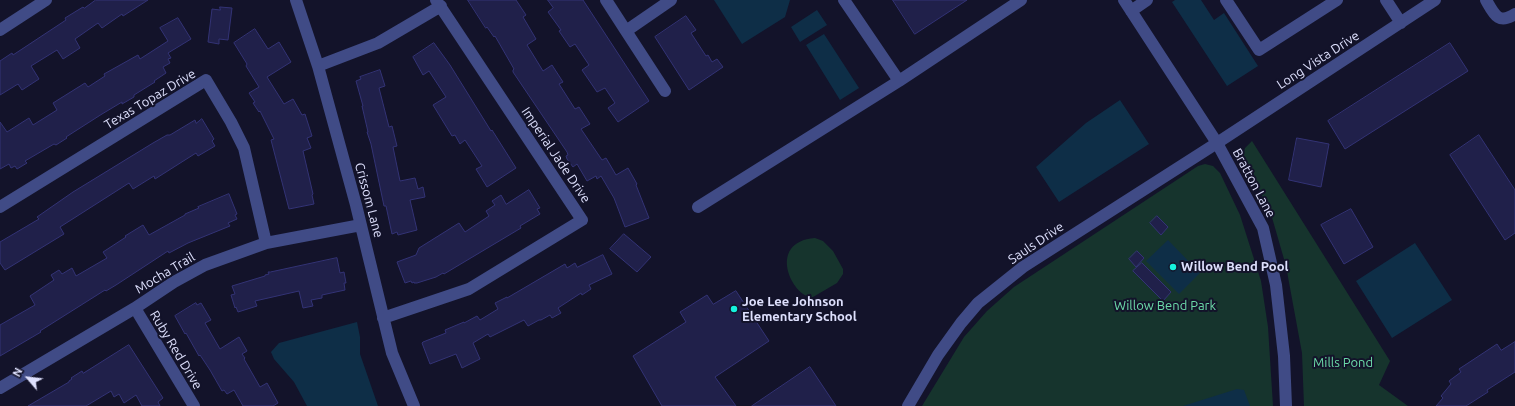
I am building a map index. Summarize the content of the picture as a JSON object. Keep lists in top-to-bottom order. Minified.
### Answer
{"streets":{"street":["Long Vista Drive","Texas Topaz Drive","Imperial Jade Drive","Bratton Lane","Crissom Lane","Sauls Drive","Mocha Trail","Ruby Red Drive"]},"crossings":[["Long Vista Drive","Bratton Lane"],["Long Vista Drive","Sauls Drive"],["Texas Topaz Drive","Mocha Trail"],["Imperial Jade Drive","Crissom Lane"],["Bratton Lane","Sauls Drive"],["Crissom Lane","Mocha Trail"],["Mocha Trail","Ruby Red Drive"]],"parks":["Willow Bend Park","Mills Pond"],"places":["Willow Bend Pool","Joe Lee Johnson Elementary School"],"north":"top left"}
